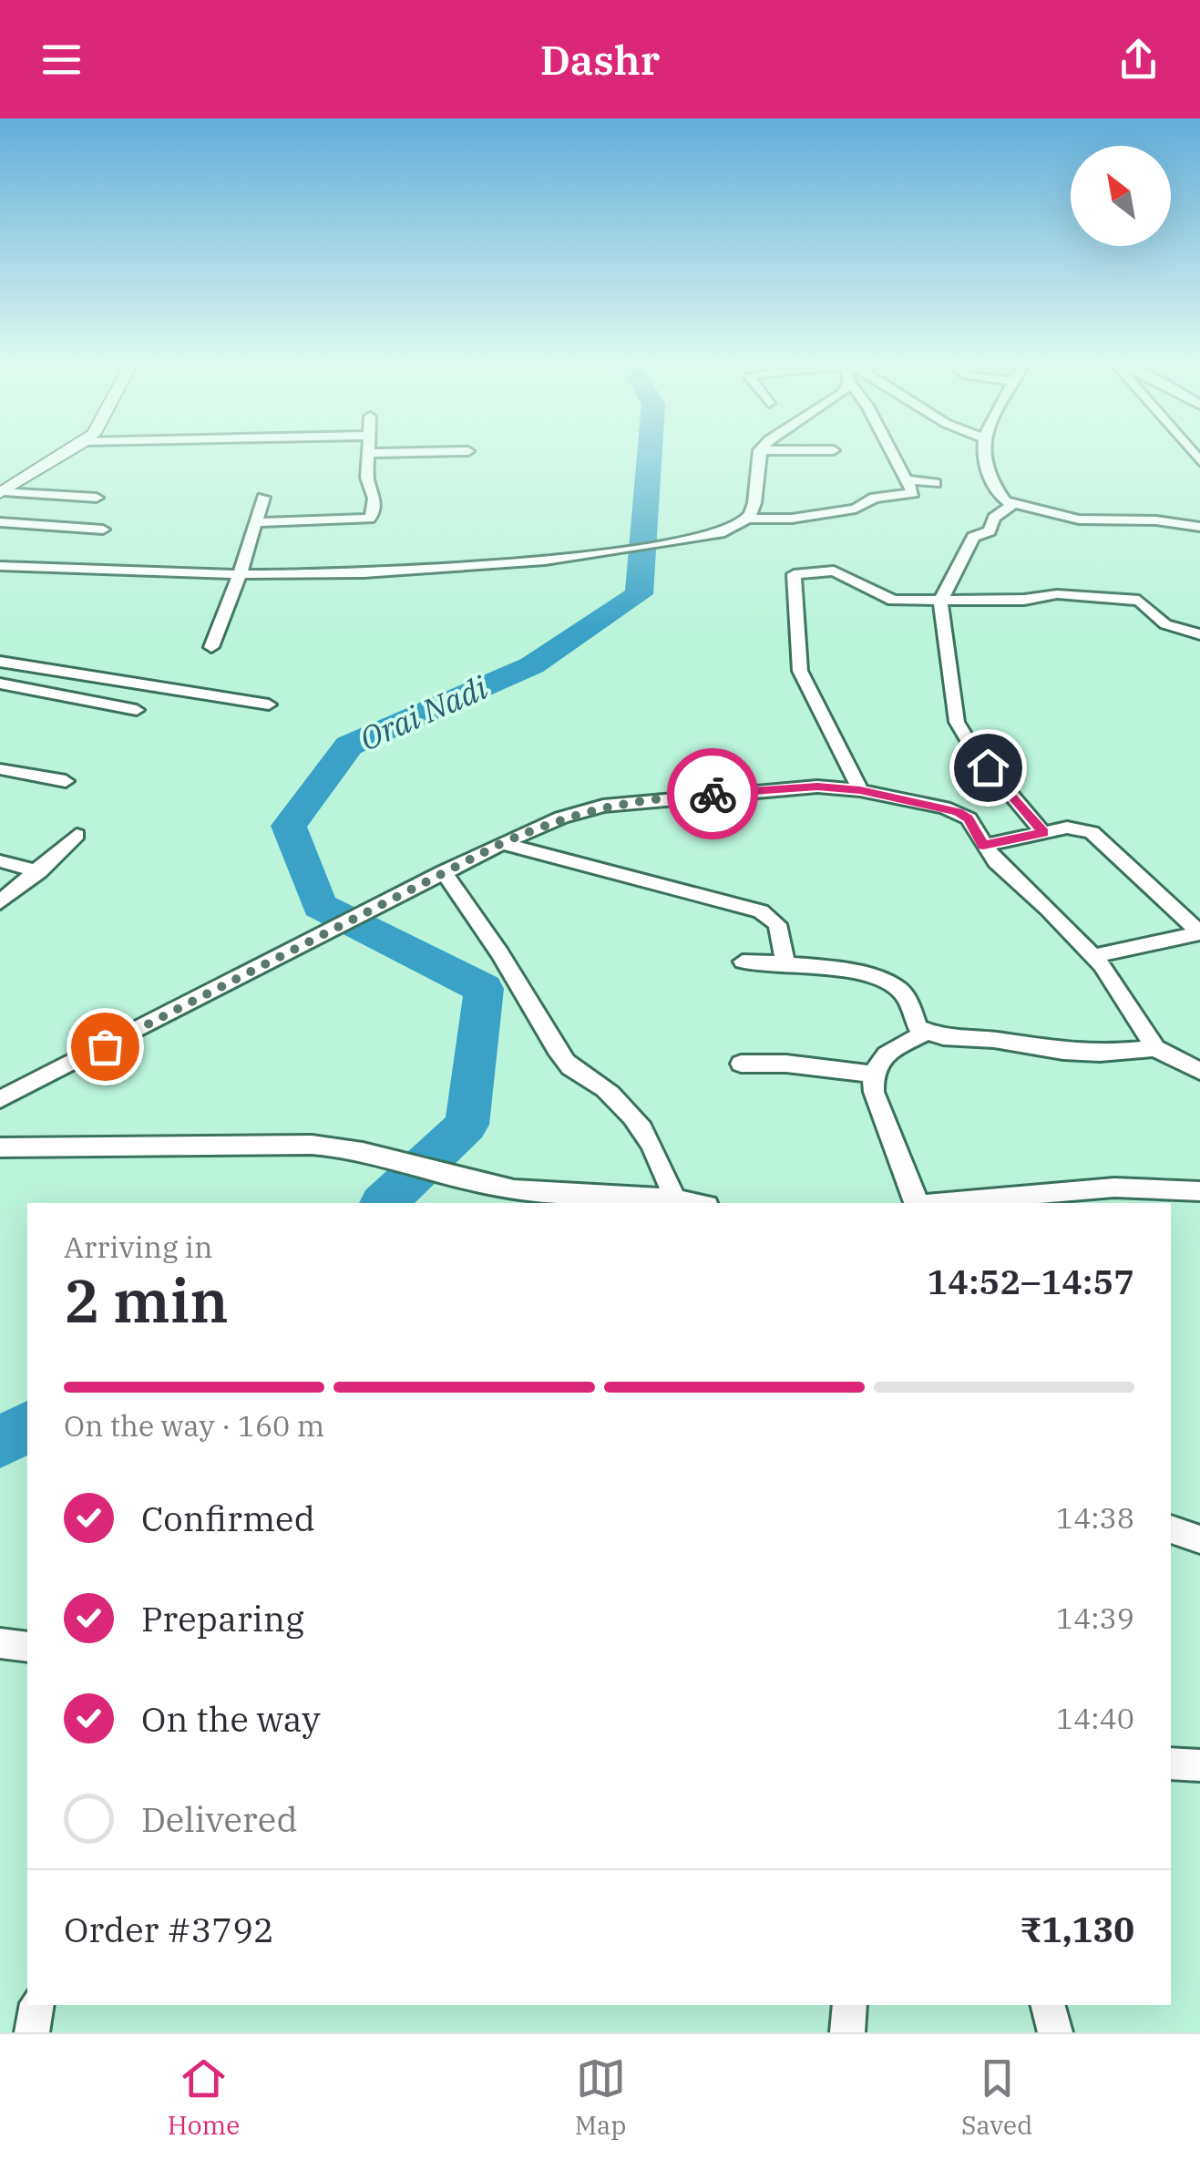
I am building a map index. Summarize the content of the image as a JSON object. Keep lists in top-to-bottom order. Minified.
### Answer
{"water":["Orai Nadi"],"north":"top left","page":{"header":"Dashr","heading":["2 min","Arriving in","14:52–14:57"],"panel":["Order #3792","₹1,130"],"bar":"On the way · 160 m","list":[["Confirmed","14:38"],["Preparing","14:39"],["On the way","14:40"],"Delivered"],"tabs":["Home","Map","Saved"]}}
